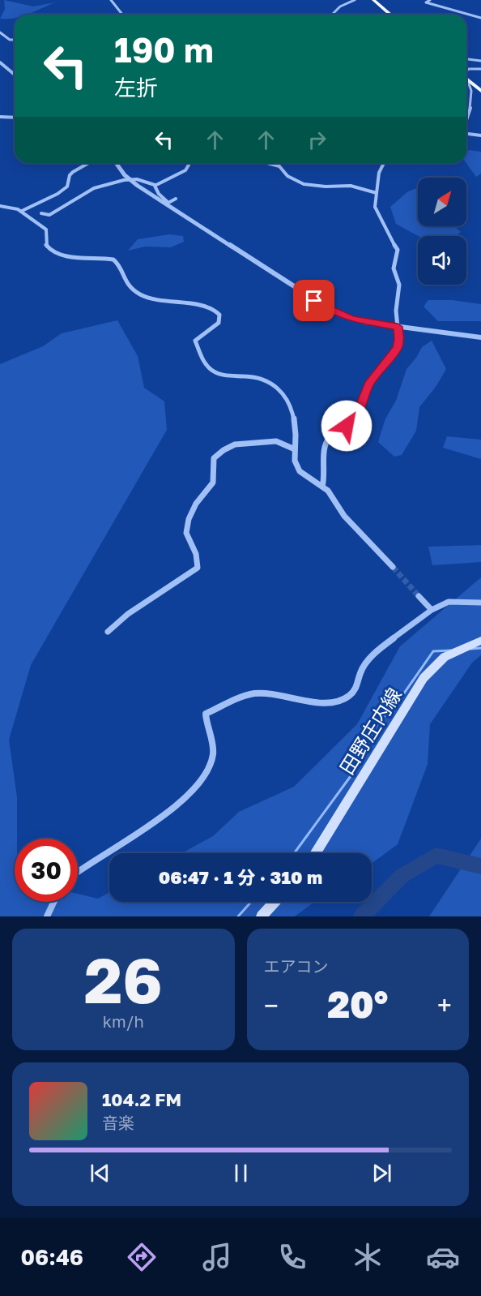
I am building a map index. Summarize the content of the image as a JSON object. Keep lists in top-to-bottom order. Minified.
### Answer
{"streets":{"main road":["田野庄内線"]},"north":"top right","page":{"turn":["190 m","左折"],"limit":"30","trip":"06:47 · 1 分 · 310 m","tile":[["26","km/h"],"エアコン"],"heat":["−","20°","+"],"song":["104.2 FM","音楽"],"tabs":"06:46"}}
